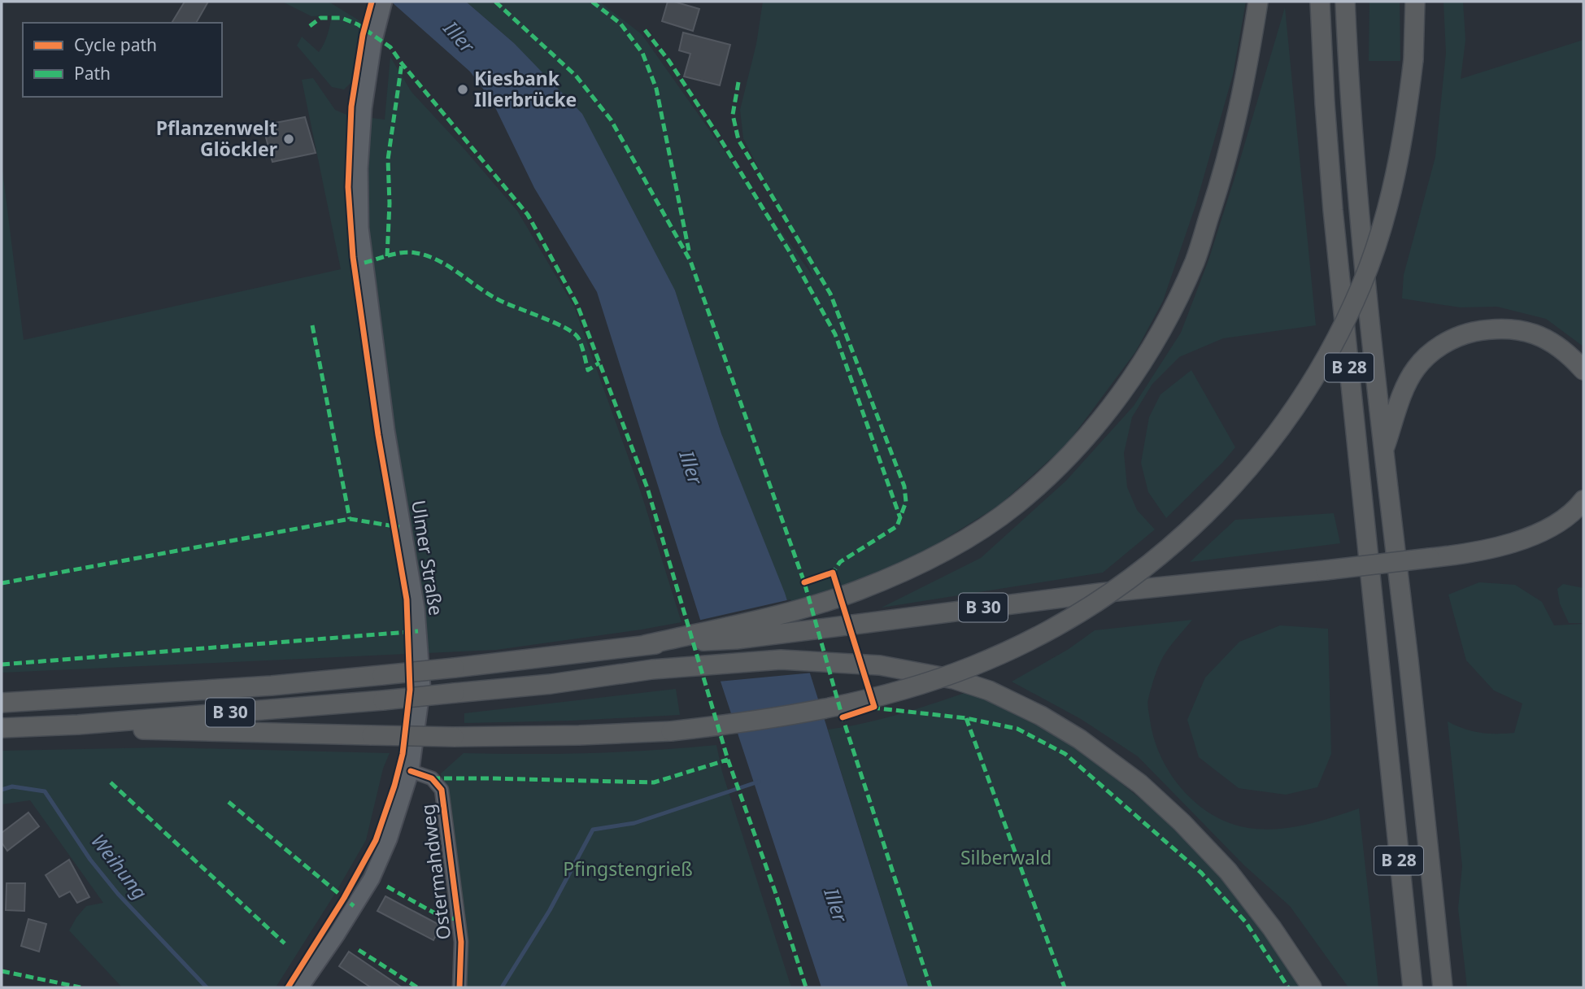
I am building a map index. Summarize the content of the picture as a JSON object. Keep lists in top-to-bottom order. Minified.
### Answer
{"streets":{"highway":["B 28","B 30"],"main road":["Ulmer Straße"],"street":["Ostermahdweg"]},"crossings":[["Ulmer Straße","Ostermahdweg"]],"water":["Iller","Weihung"],"parks":["Silberwald","Pfingstengrieß"],"places":["Kiesbank Illerbrücke","Pflanzenwelt Glöckler"],"legend":["Cycle path","Path"]}
